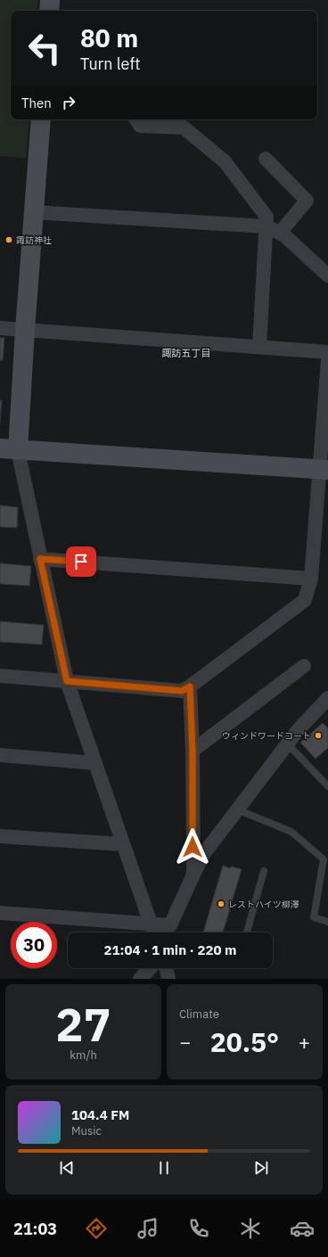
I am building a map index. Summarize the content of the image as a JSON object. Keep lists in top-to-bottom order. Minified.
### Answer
{"districts":["諏訪五丁目"],"places":["諏訪神社","ウィンドワードコート","レストハイツ柳澤"],"page":{"turn":["80 m","Turn left"],"then":"Then","limit":"30","trip":"21:04 · 1 min · 220 m","tile":[["27","km/h"],"Climate"],"heat":["−","20.5°","+"],"song":["104.4 FM","Music"],"tabs":"21:03"}}
